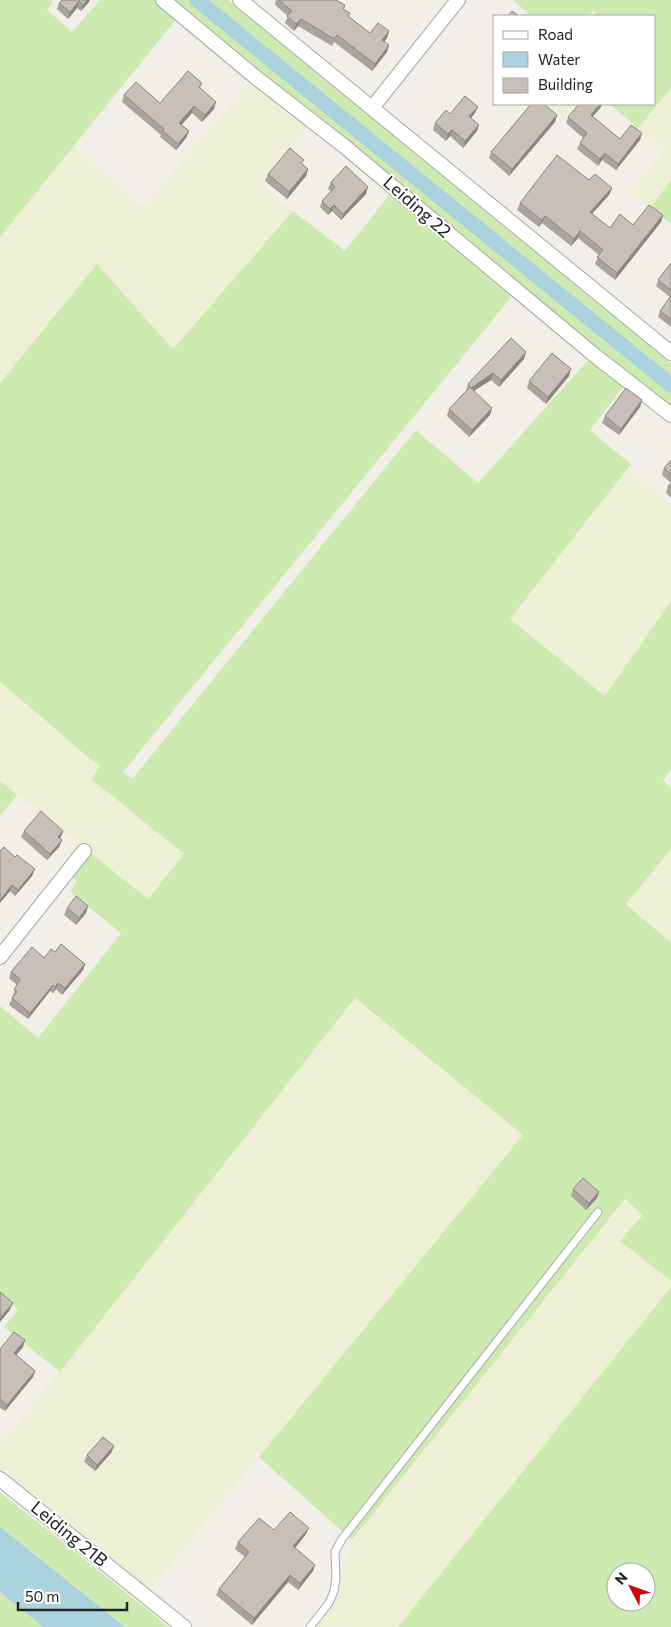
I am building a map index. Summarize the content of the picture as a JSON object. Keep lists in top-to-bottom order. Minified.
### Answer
{"streets":{"street":["Leiding 22","Leiding 21B"]},"legend":["Road","Water","Building"],"scale_bar":"50 m","north":"top left"}
